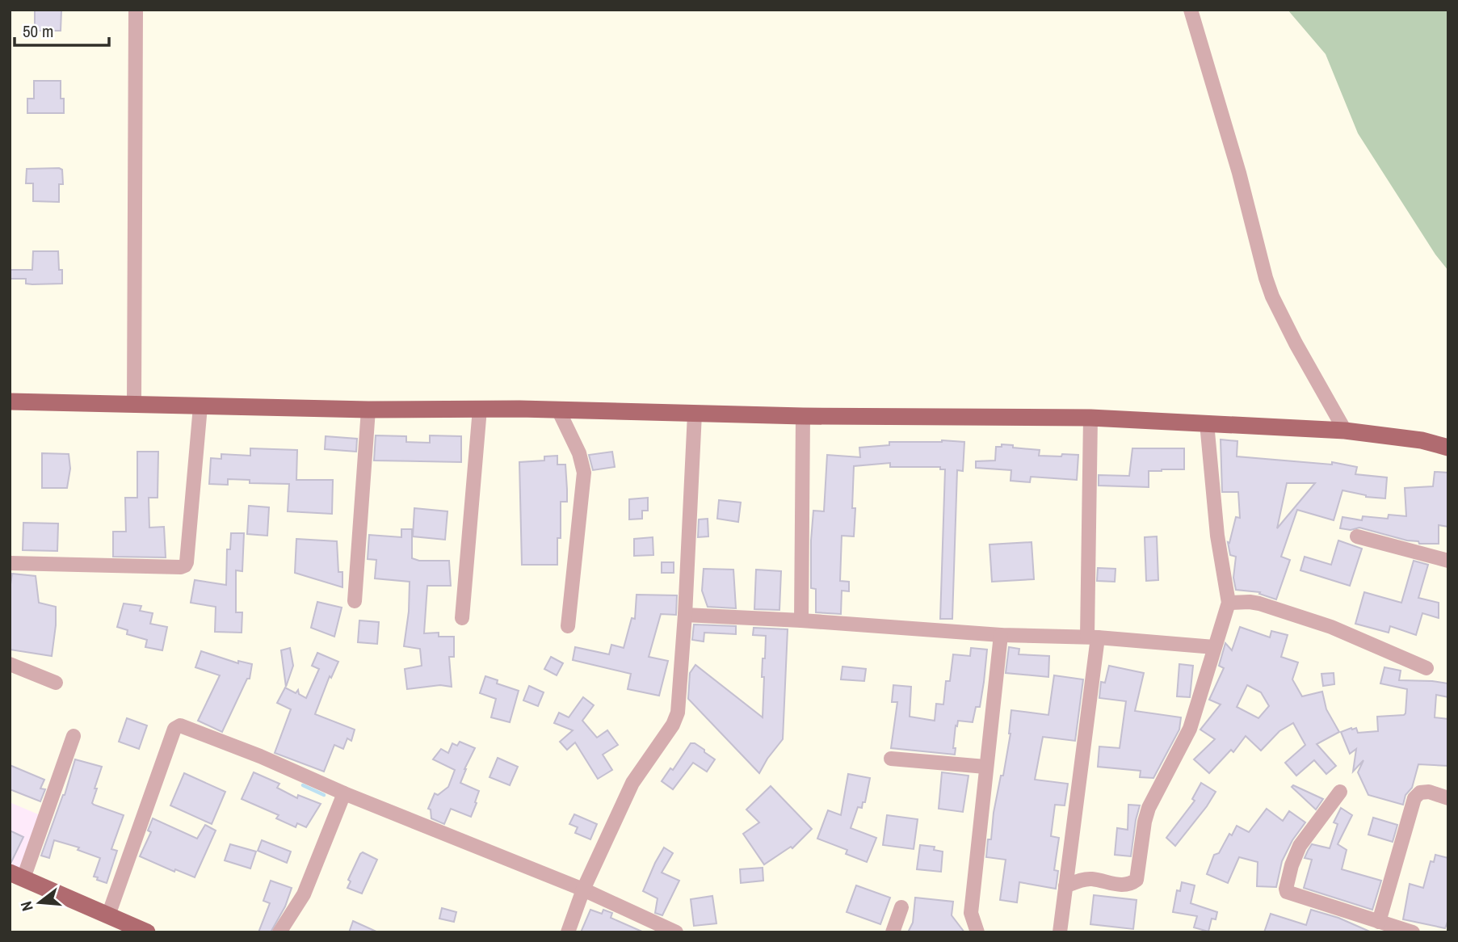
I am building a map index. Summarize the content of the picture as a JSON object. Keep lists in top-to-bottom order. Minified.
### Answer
{"scale_bar":"50 m","north":"left"}
